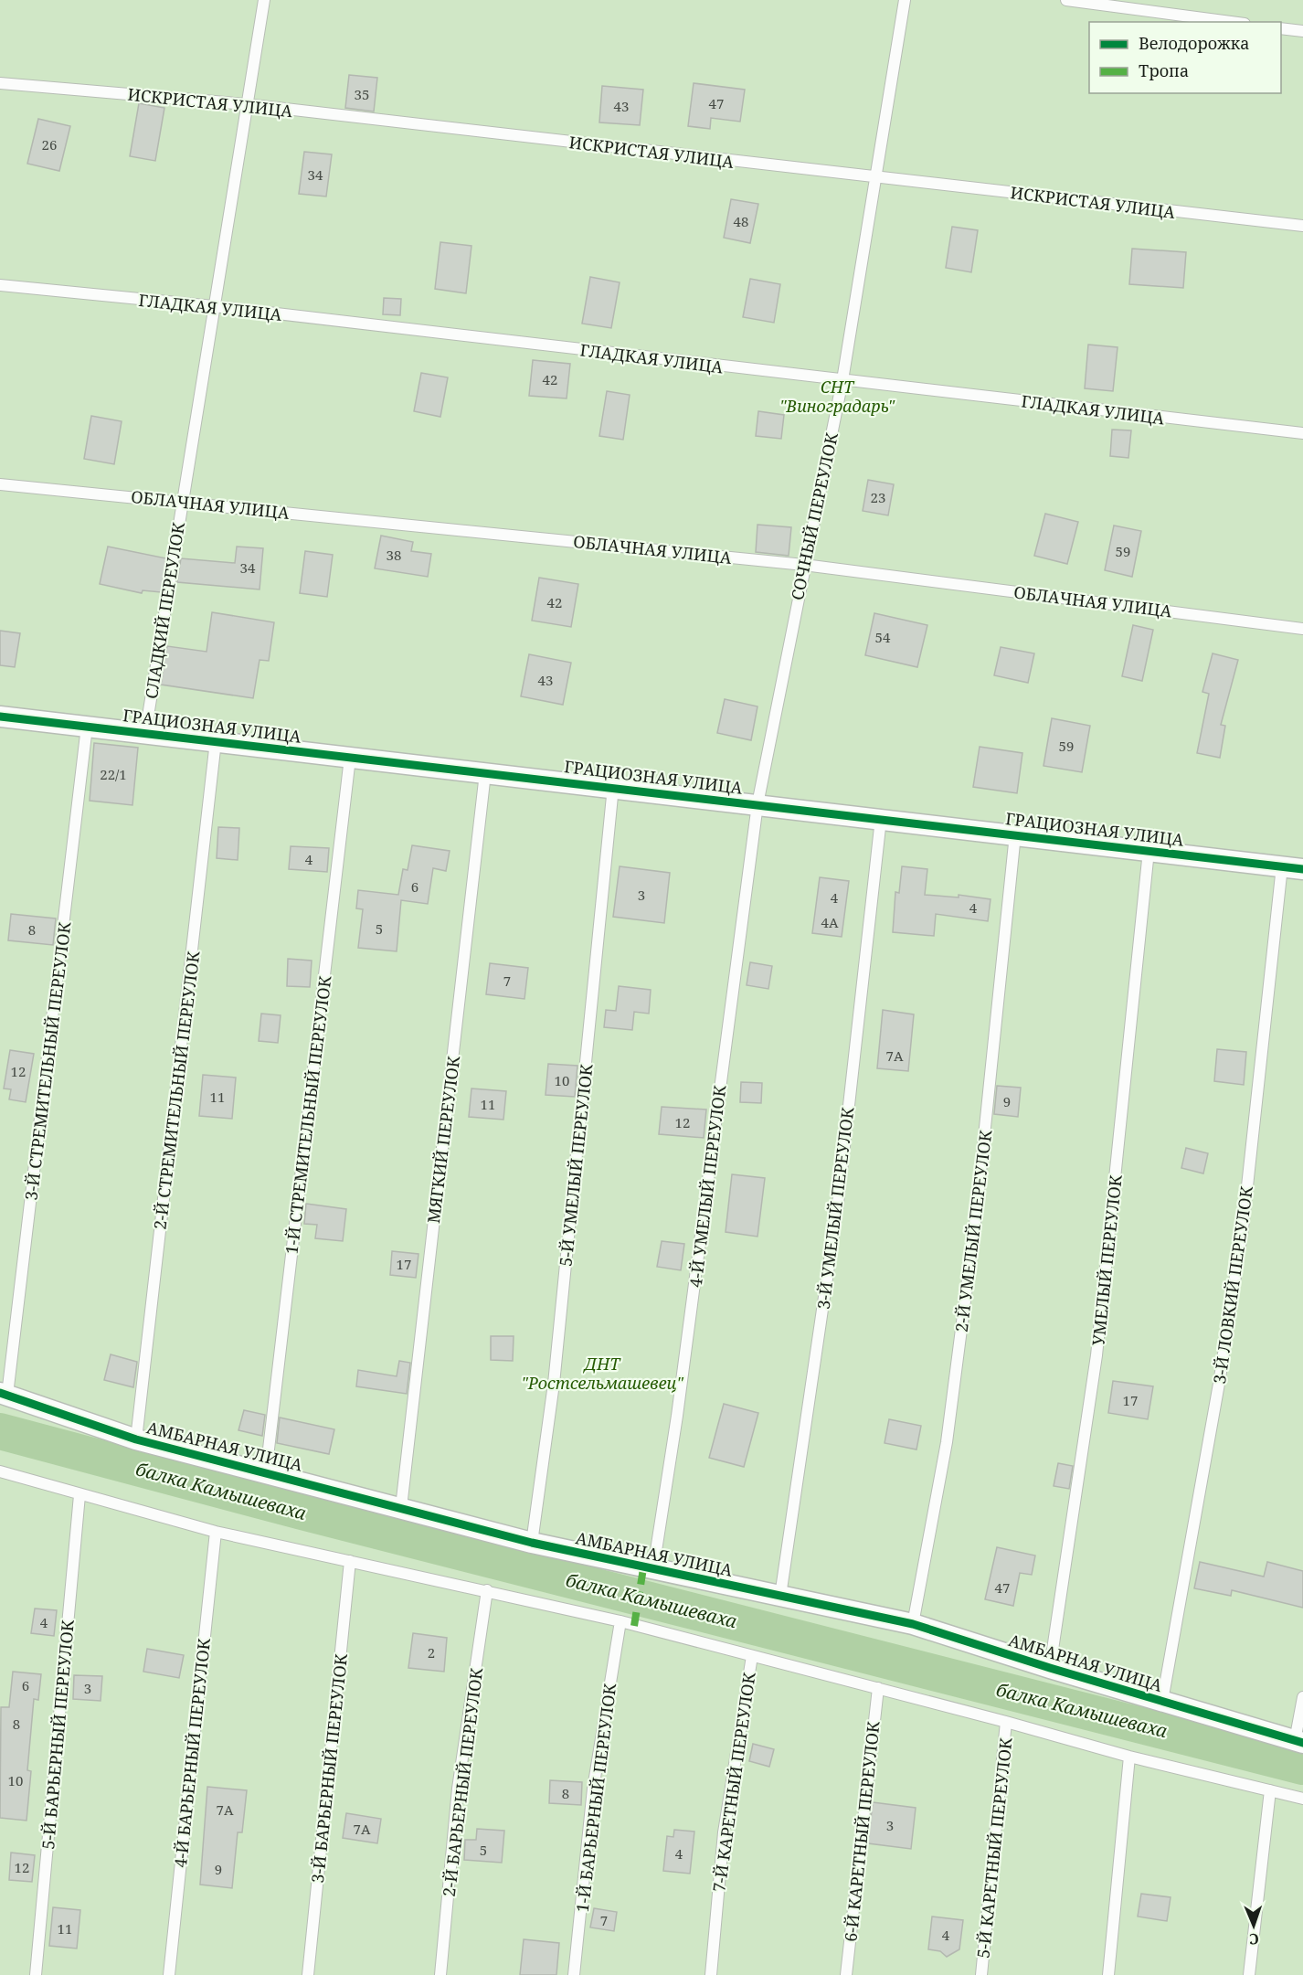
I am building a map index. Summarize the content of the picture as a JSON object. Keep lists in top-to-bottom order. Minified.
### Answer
{"streets":{"street":["ГРАЦИОЗНАЯ УЛИЦА","АМБАРНАЯ УЛИЦА"],"lane":["ИСКРИСТАЯ УЛИЦА","ГЛАДКАЯ УЛИЦА","ОБЛАЧНАЯ УЛИЦА","СОЧНЫЙ ПЕРЕУЛОК","СЛАДКИЙ ПЕРЕУЛОК","3-Й СТРЕМИТЕЛЬНЫЙ ПЕРЕУЛОК","2-Й СТРЕМИТЕЛЬНЫЙ ПЕРЕУЛОК","1-Й СТРЕМИТЕЛЬНЫЙ ПЕРЕУЛОК","МЯГКИЙ ПЕРЕУЛОК","5-Й УМЕЛЫЙ ПЕРЕУЛОК","4-Й УМЕЛЫЙ ПЕРЕУЛОК","3-Й УМЕЛЫЙ ПЕРЕУЛОК","2-Й УМЕЛЫЙ ПЕРЕУЛОК","УМЕЛЫЙ ПЕРЕУЛОК","3-Й ЛОВКИЙ ПЕРЕУЛОК","5-Й БАРЬЕРНЫЙ ПЕРЕУЛОК","4-Й БАРЬЕРНЫЙ ПЕРЕУЛОК","3-Й БАРЬЕРНЫЙ ПЕРЕУЛОК","2-Й БАРЬЕРНЫЙ ПЕРЕУЛОК","7-Й КАРЕТНЫЙ ПЕРЕУЛОК","1-Й БАРЬЕРНЫЙ ПЕРЕУЛОК","6-Й КАРЕТНЫЙ ПЕРЕУЛОК","5-Й КАРЕТНЫЙ ПЕРЕУЛОК"]},"crossings":[["ИСКРИСТАЯ УЛИЦА","СОЧНЫЙ ПЕРЕУЛОК"],["ИСКРИСТАЯ УЛИЦА","СЛАДКИЙ ПЕРЕУЛОК"],["ГЛАДКАЯ УЛИЦА","СОЧНЫЙ ПЕРЕУЛОК"],["ГЛАДКАЯ УЛИЦА","СЛАДКИЙ ПЕРЕУЛОК"],["ОБЛАЧНАЯ УЛИЦА","СОЧНЫЙ ПЕРЕУЛОК"],["ОБЛАЧНАЯ УЛИЦА","СЛАДКИЙ ПЕРЕУЛОК"],["СОЧНЫЙ ПЕРЕУЛОК","ГРАЦИОЗНАЯ УЛИЦА"],["СОЧНЫЙ ПЕРЕУЛОК","4-Й УМЕЛЫЙ ПЕРЕУЛОК"],["СЛАДКИЙ ПЕРЕУЛОК","ГРАЦИОЗНАЯ УЛИЦА"],["ГРАЦИОЗНАЯ УЛИЦА","3-Й СТРЕМИТЕЛЬНЫЙ ПЕРЕУЛОК"],["ГРАЦИОЗНАЯ УЛИЦА","2-Й СТРЕМИТЕЛЬНЫЙ ПЕРЕУЛОК"],["ГРАЦИОЗНАЯ УЛИЦА","1-Й СТРЕМИТЕЛЬНЫЙ ПЕРЕУЛОК"],["ГРАЦИОЗНАЯ УЛИЦА","МЯГКИЙ ПЕРЕУЛОК"],["ГРАЦИОЗНАЯ УЛИЦА","5-Й УМЕЛЫЙ ПЕРЕУЛОК"],["ГРАЦИОЗНАЯ УЛИЦА","4-Й УМЕЛЫЙ ПЕРЕУЛОК"],["ГРАЦИОЗНАЯ УЛИЦА","3-Й УМЕЛЫЙ ПЕРЕУЛОК"],["ГРАЦИОЗНАЯ УЛИЦА","2-Й УМЕЛЫЙ ПЕРЕУЛОК"],["ГРАЦИОЗНАЯ УЛИЦА","УМЕЛЫЙ ПЕРЕУЛОК"],["ГРАЦИОЗНАЯ УЛИЦА","3-Й ЛОВКИЙ ПЕРЕУЛОК"],["3-Й СТРЕМИТЕЛЬНЫЙ ПЕРЕУЛОК","АМБАРНАЯ УЛИЦА"],["2-Й СТРЕМИТЕЛЬНЫЙ ПЕРЕУЛОК","АМБАРНАЯ УЛИЦА"],["1-Й СТРЕМИТЕЛЬНЫЙ ПЕРЕУЛОК","АМБАРНАЯ УЛИЦА"],["МЯГКИЙ ПЕРЕУЛОК","АМБАРНАЯ УЛИЦА"],["5-Й УМЕЛЫЙ ПЕРЕУЛОК","АМБАРНАЯ УЛИЦА"],["4-Й УМЕЛЫЙ ПЕРЕУЛОК","АМБАРНАЯ УЛИЦА"],["3-Й УМЕЛЫЙ ПЕРЕУЛОК","АМБАРНАЯ УЛИЦА"],["2-Й УМЕЛЫЙ ПЕРЕУЛОК","АМБАРНАЯ УЛИЦА"],["УМЕЛЫЙ ПЕРЕУЛОК","АМБАРНАЯ УЛИЦА"],["3-Й ЛОВКИЙ ПЕРЕУЛОК","АМБАРНАЯ УЛИЦА"]],"water":["балка Камышеваха"],"parks":["СНТ \"Виноградарь\"","ДНТ \"Ростсельмашевец\""],"house_numbers":["35","47","43","26","34","48","42","23","59","38","34","42","54","43","59","22/1","4","6","3","4","4","4А","5","8","7","7А","12","10","11","9","11","12","17","17","47","4","2","6","3","8","10","8","7А","3","7А","5","4","12","9","7","11","4"],"legend":["Велодорожка","Тропа"],"north":"bottom"}
